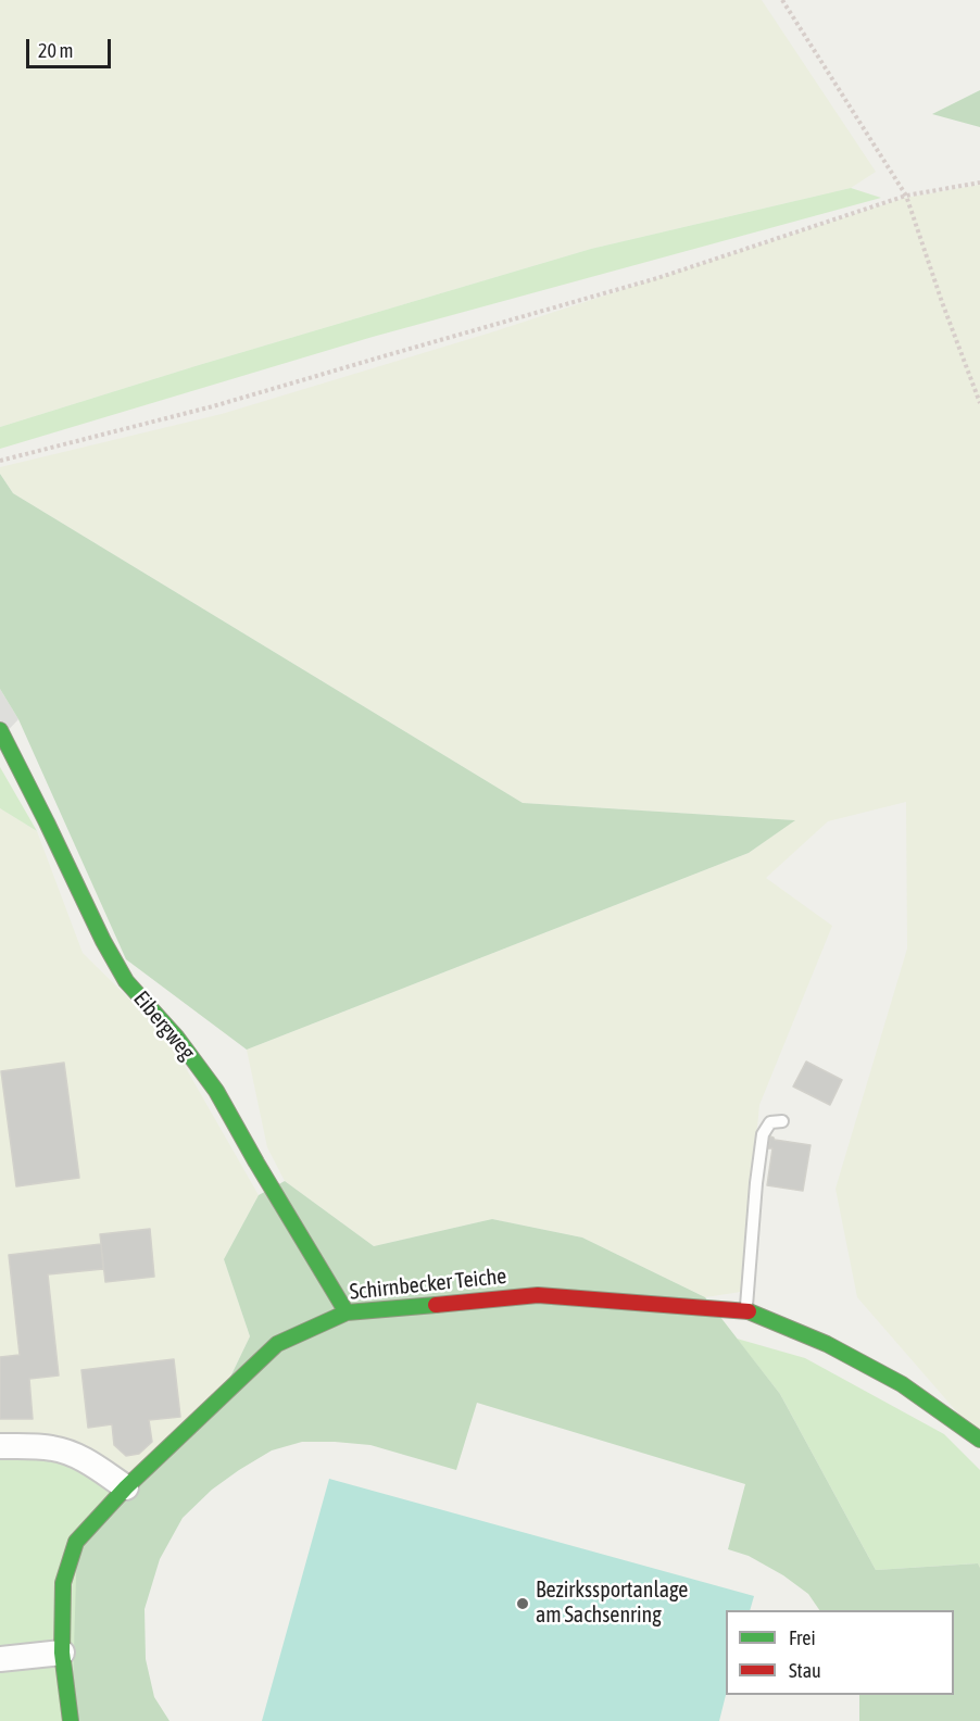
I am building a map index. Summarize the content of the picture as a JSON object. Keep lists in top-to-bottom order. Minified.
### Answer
{"streets":{"street":["Eibergweg","Schirnbecker Teiche"]},"crossings":[["Eibergweg","Schirnbecker Teiche"]],"places":["Bezirkssportanlage am Sachsenring"],"legend":["Frei","Stau"],"scale_bar":"20 m"}
